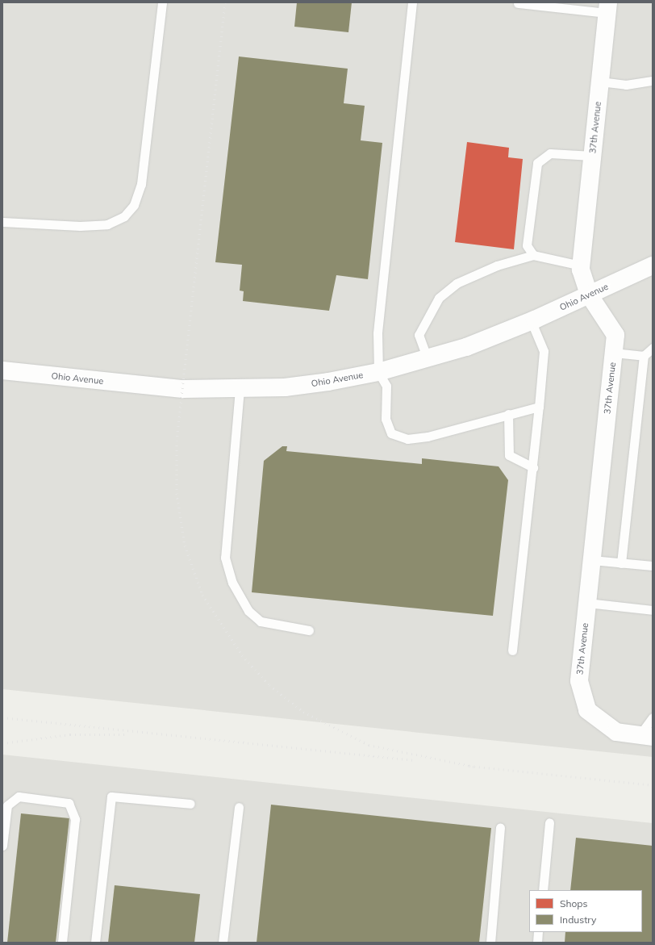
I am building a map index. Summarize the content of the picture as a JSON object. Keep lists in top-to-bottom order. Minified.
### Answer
{"streets":{"street":["37th Avenue","Ohio Avenue"]},"crossings":[["37th Avenue","Ohio Avenue"]],"legend":["Shops","Industry"]}
